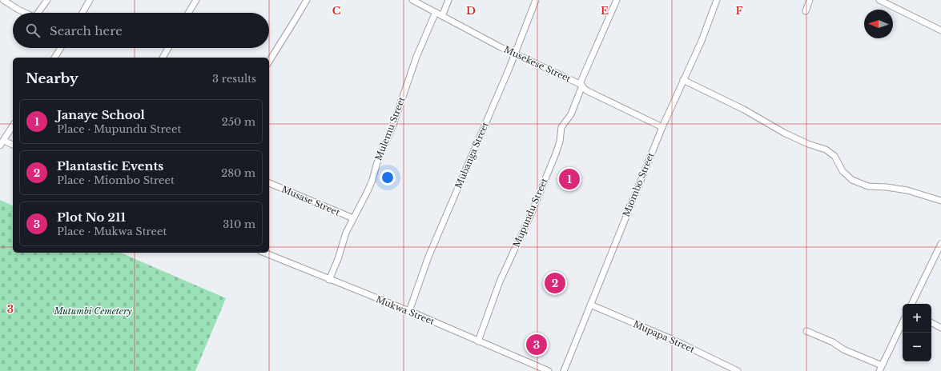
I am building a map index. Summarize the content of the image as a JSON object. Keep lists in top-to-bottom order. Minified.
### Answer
{"streets":{"street":["Musekese Street","Mulemu Street","Mubanga Street","Miombo Street","Musase Street","Mupundu Street","Mukwa Street","Mupapa Street"]},"crossings":[["Musekese Street","Mulemu Street"],["Musekese Street","Mubanga Street"],["Musekese Street","Miombo Street"],["Musekese Street","Mupundu Street"],["Mulemu Street","Musase Street"],["Mulemu Street","Mukwa Street"],["Mubanga Street","Mukwa Street"],["Miombo Street","Mupapa Street"],["Mupundu Street","Mukwa Street"]],"parks":["Mutumbi Cemetery"],"north":"left","page":{"search":"Search here","heading":["Nearby","3 results"],"list":[{"mark":"1","name":"Janaye School","note":"Place · Mupundu Street","value":"250 m"},{"mark":"2","name":"Plantastic Events","note":"Place · Miombo Street","value":"280 m"},{"mark":"3","name":"Plot No 211","note":"Place · Mukwa Street","value":"310 m"}],"pins":["1","2","3"],"map_buttons":["+","−"]},"grid":{"columns":["C","D","E","F"],"rows":["3"]}}
